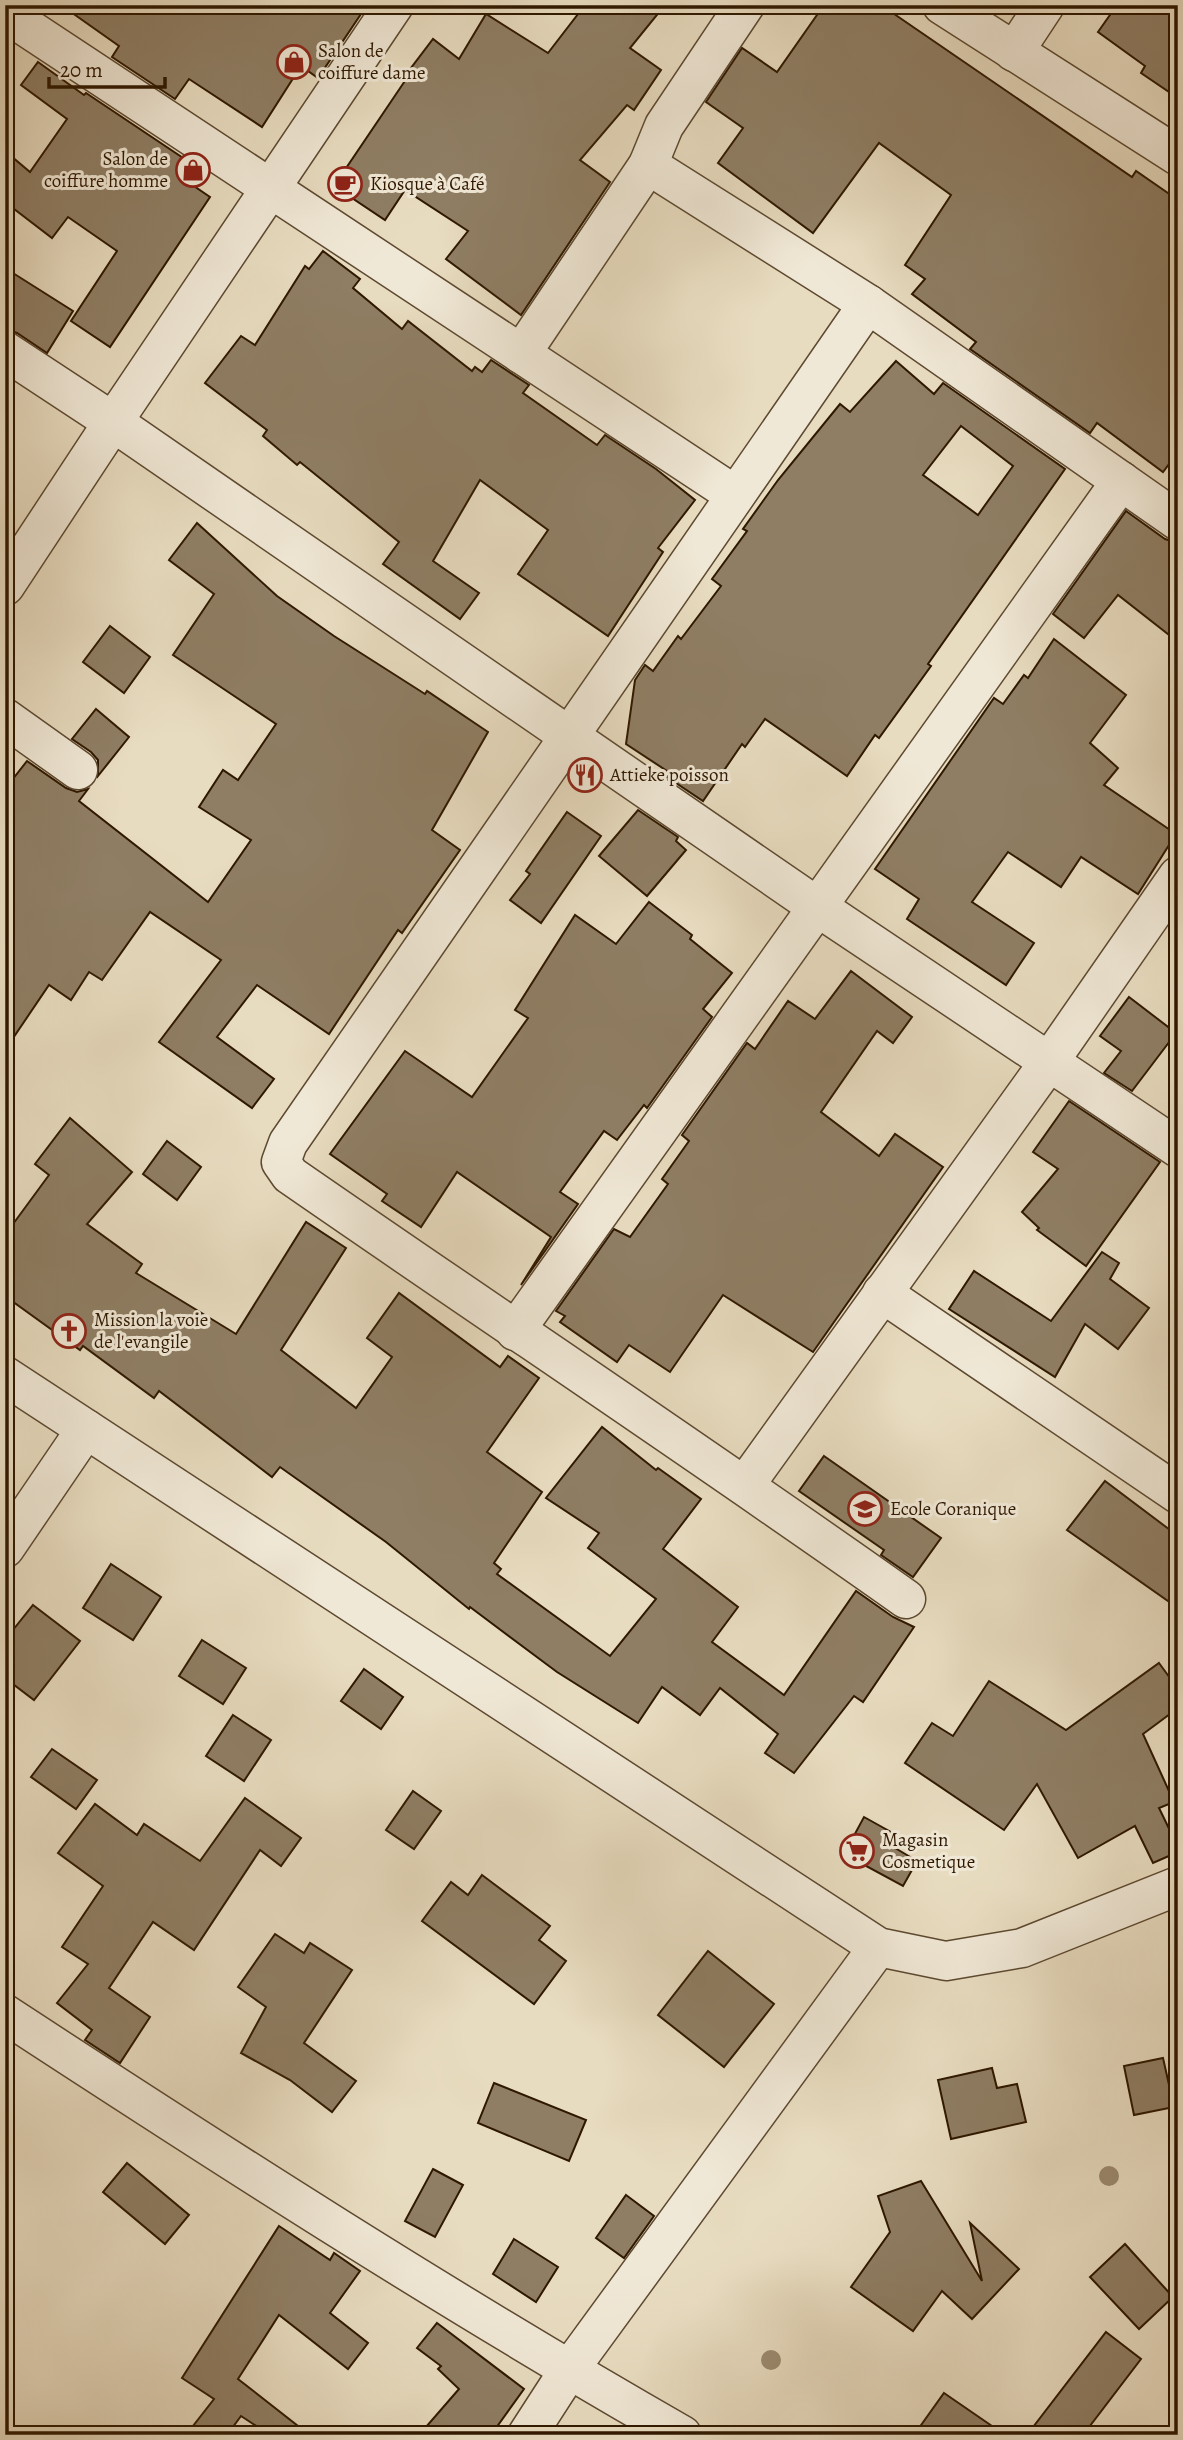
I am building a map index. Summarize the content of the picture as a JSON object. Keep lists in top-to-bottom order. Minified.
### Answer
{"places":{"shop":["Salon de coiffure dame","Salon de coiffure homme"],"cafe":["Kiosque à Café"],"restaurant":["Attieke poisson"],"church":["Mission la voie de l'evangile"],"school or university":["Ecole Coranique"],"supermarket":["Magasin Cosmetique"]},"scale_bar":"20 m"}
